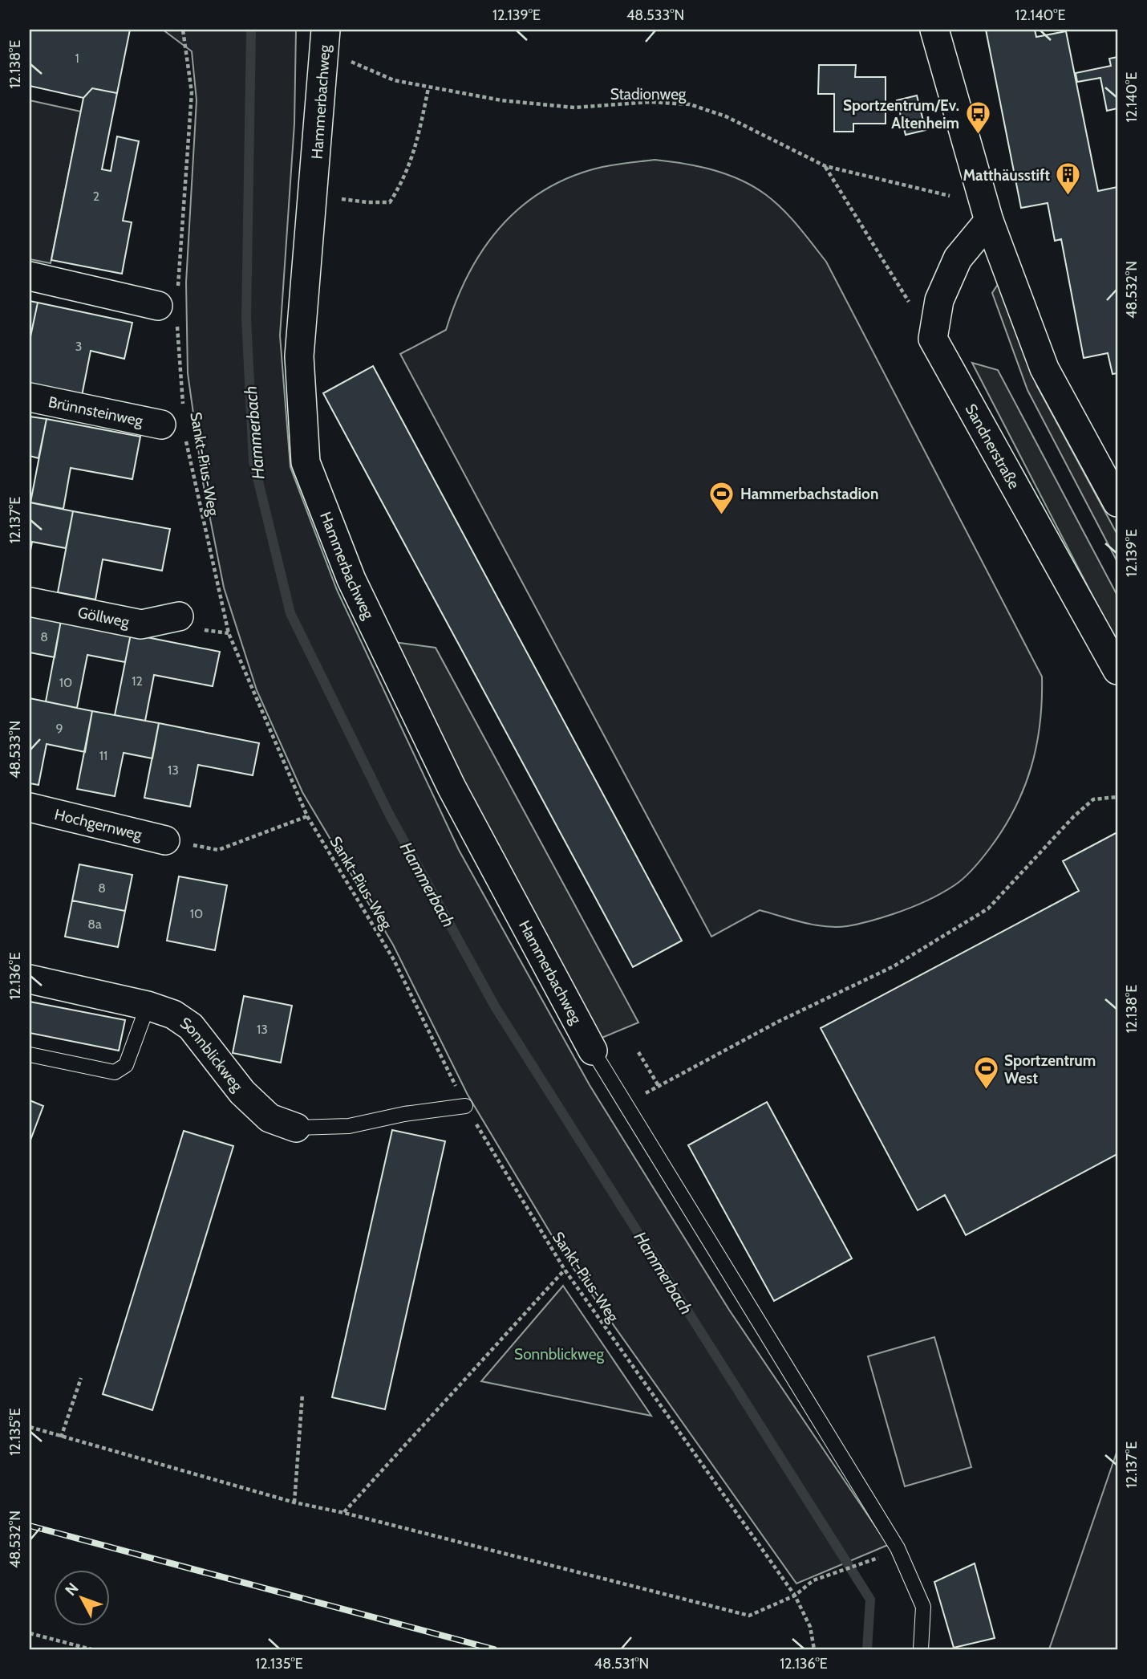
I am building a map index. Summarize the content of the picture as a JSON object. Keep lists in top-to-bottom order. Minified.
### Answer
{"streets":{"street":["Hammerbachweg","Brünnsteinweg","Sandnerstraße","Göllweg","Hochgernweg","Sonnblickweg"],"path":["Stadionweg","Sankt-Pius-Weg"]},"crossings":[["Stadionweg","Hammerbachweg"],["Brünnsteinweg","Sankt-Pius-Weg"],["Sankt-Pius-Weg","Sonnblickweg"]],"water":["Hammerbach"],"parks":["Sonnblickweg"],"places":{"bus stop":["Sportzentrum/Ev. Altenheim"],"building":["Matthäusstift"],"sports":["Hammerbachstadion","Sportzentrum West"]},"house_numbers":["1","2","3","8","12","10","9","11","13","8","10","8a","13"],"north":"top left","coordinates":["12.139°E","48.533°N","12.140°E","12.138°E","48.532°N","12.137°E","12.136°E","12.135°E","48.531°N"]}
